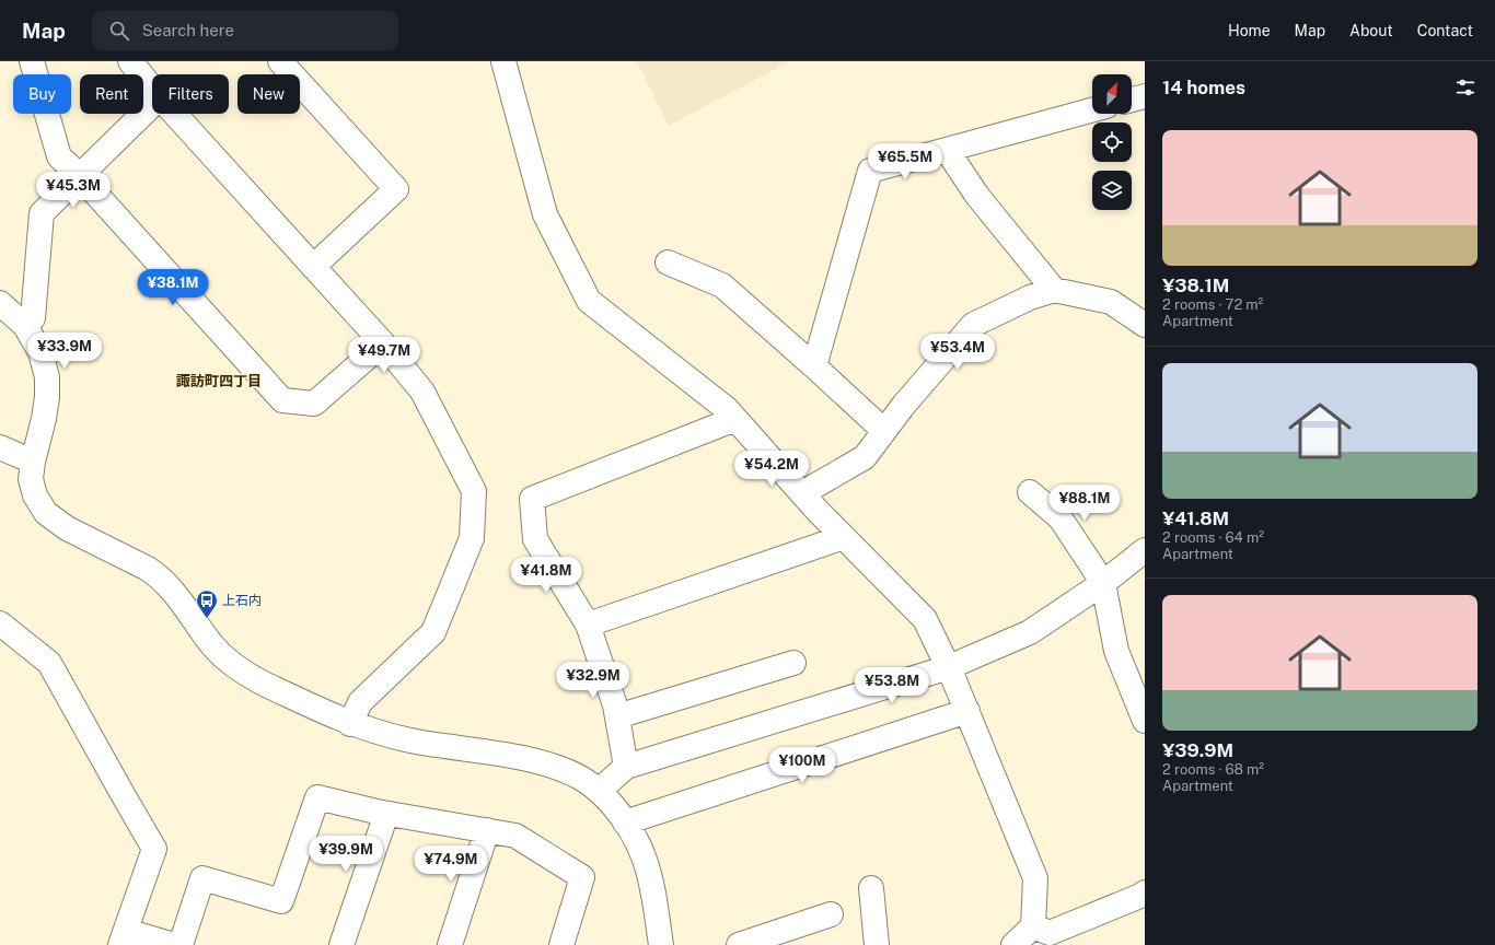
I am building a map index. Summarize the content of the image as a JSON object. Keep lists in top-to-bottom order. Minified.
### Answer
{"districts":["諏訪町四丁目"],"places":{"bus stop":["上石内"]},"north":"top right","page":{"header":"Map","search":"Search here","nav":["Home","Map","About","Contact"],"heading":"14 homes","chip":["Buy","Rent","Filters","New"],"list":[{"name":"¥38.1M","note":"2 rooms · 72 m² · Apartment"},{"name":"¥41.8M","note":"2 rooms · 64 m² · Apartment"},{"name":"¥39.9M","note":"2 rooms · 68 m² · Apartment"}],"price":["¥65.5M","¥45.3M","¥38.1M","¥33.9M","¥53.4M","¥49.7M","¥54.2M","¥88.1M","¥41.8M","¥32.9M","¥53.8M","¥100M","¥39.9M","¥74.9M"]}}
